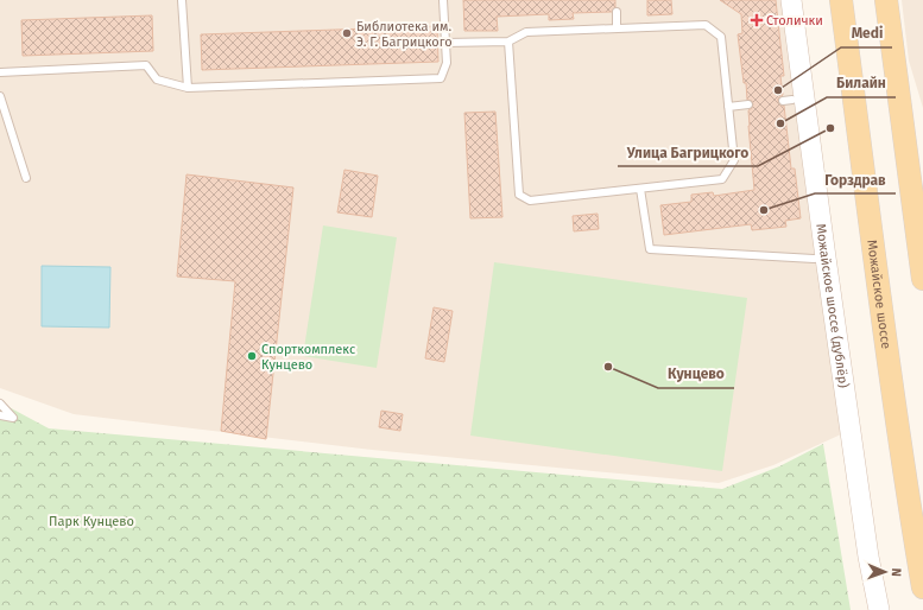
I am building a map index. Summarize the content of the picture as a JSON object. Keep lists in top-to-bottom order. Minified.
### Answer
{"streets":{"main road":["Можайское шоссе","Можайское шоссе (дублёр)"]},"parks":["Парк Кунцево"],"places":{"health":["Столички"],"other":["Библиотека им. Э. Г. Багрицкого","Medi","Билайн","Улица Багрицкого","Горздрав","Спорткомплекс Кунцево","Кунцево"]},"north":"right"}
